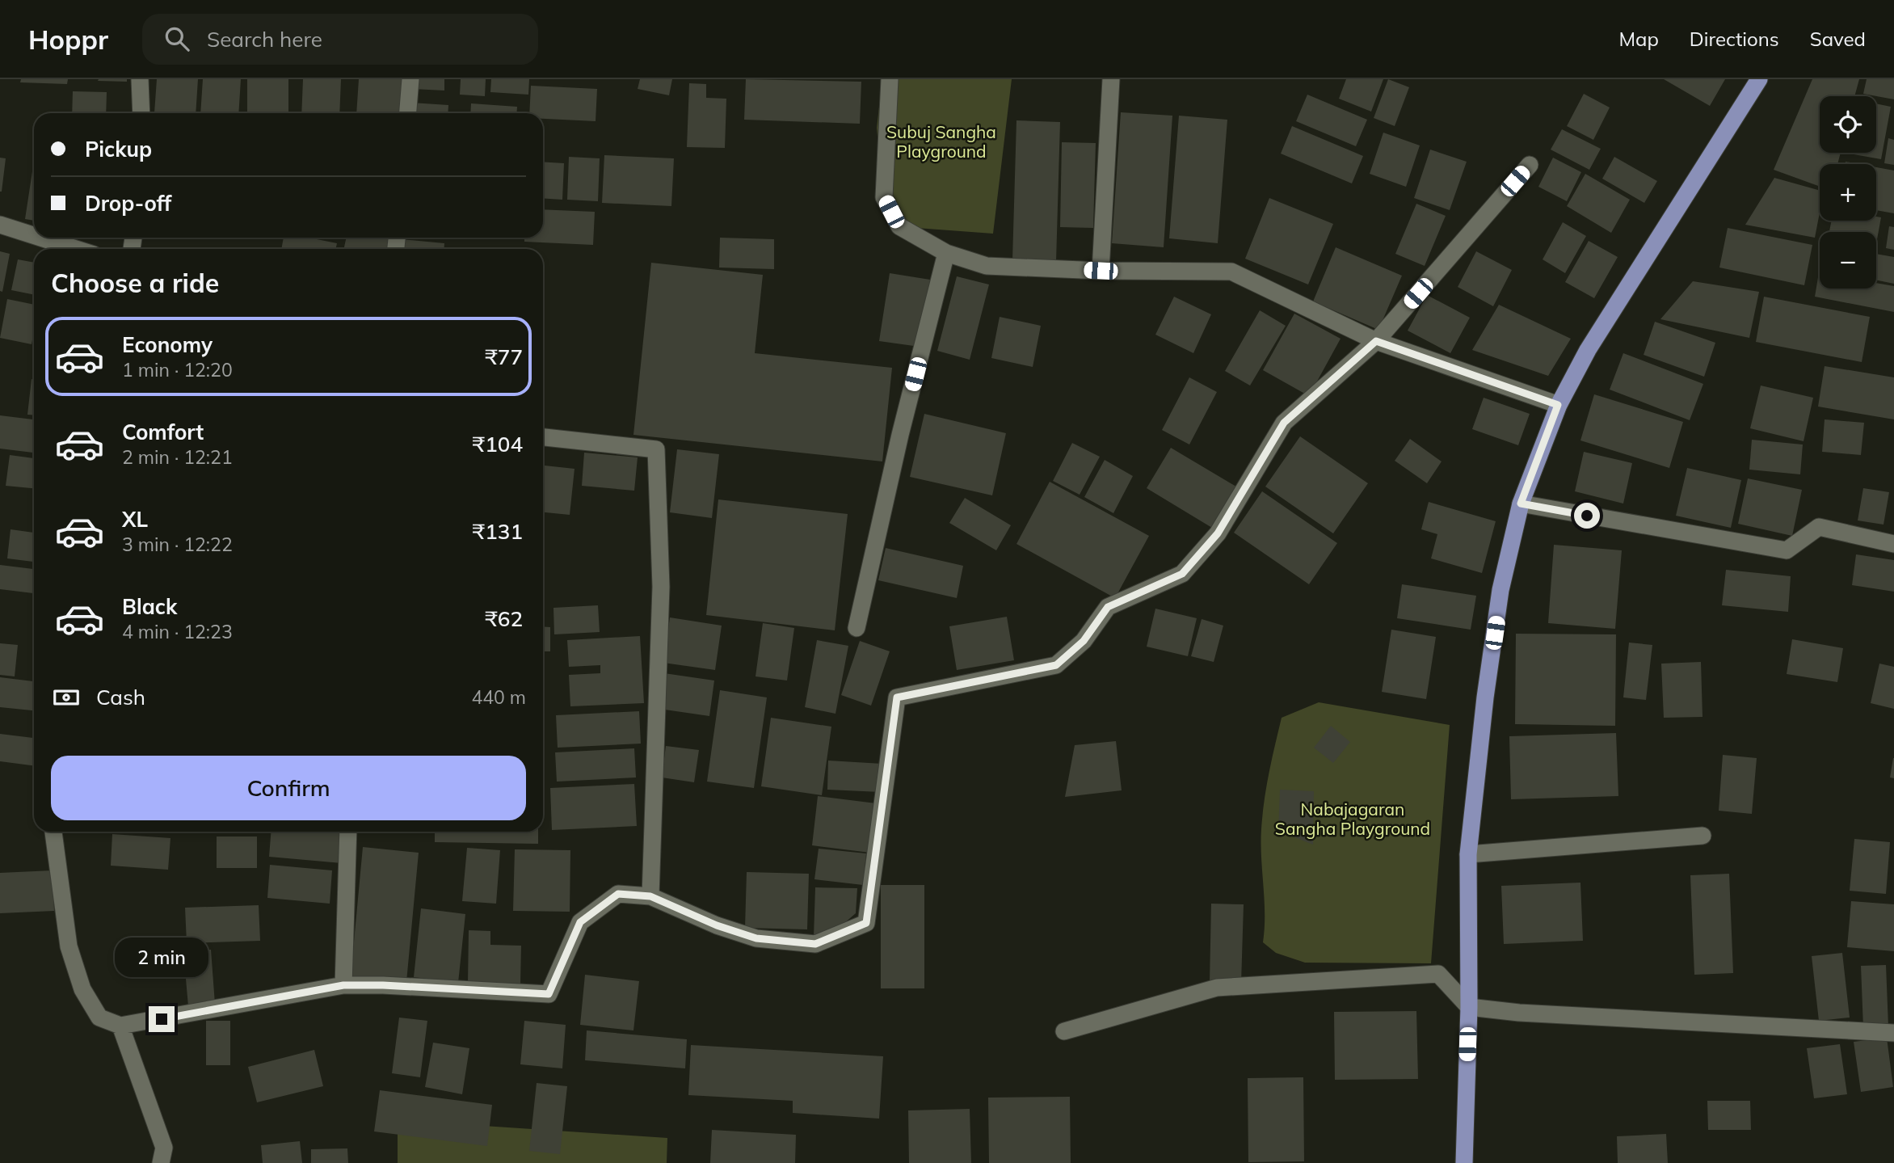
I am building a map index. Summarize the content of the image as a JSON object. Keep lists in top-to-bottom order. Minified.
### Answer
{"parks":["Subuj Sangha Playground","Nabajagaran Sangha Playground"],"page":{"header":"Hoppr","search":"Search here","nav":["Map","Directions","Saved"],"map_buttons":["+","−"],"banner":["Pickup","Drop-off"],"heading":"Choose a ride","list":[{"name":"Economy","note":"1 min · 12:20","value":"₹77"},{"name":"Comfort","note":"2 min · 12:21","value":"₹104"},{"name":"XL","note":"3 min · 12:22","value":"₹131"},{"name":"Black","note":"4 min · 12:23","value":"₹62"}],"pay":["Cash","440 m"],"buttons":"Confirm","bubble":"2 min"}}
